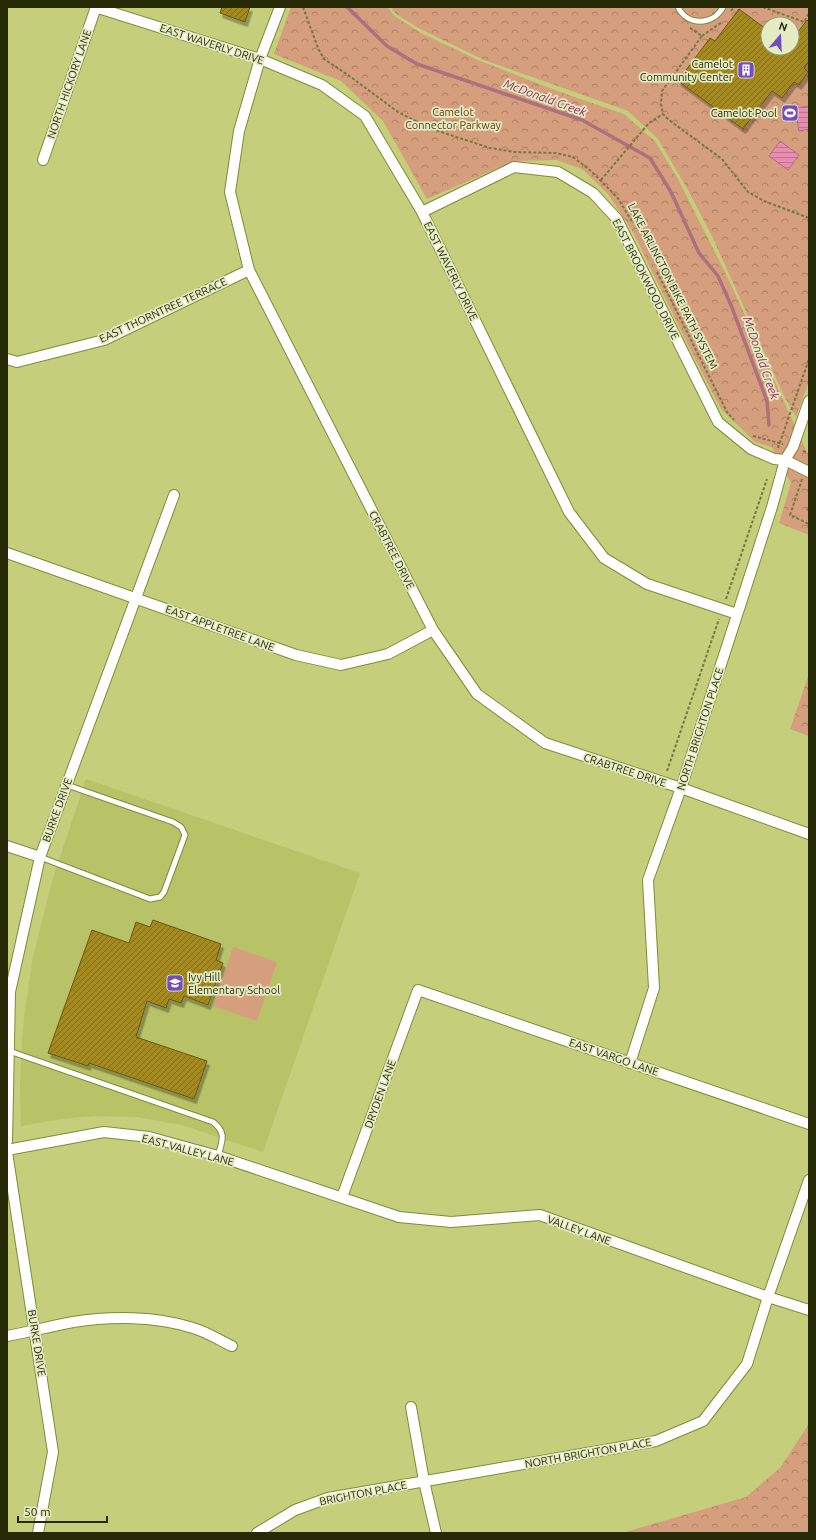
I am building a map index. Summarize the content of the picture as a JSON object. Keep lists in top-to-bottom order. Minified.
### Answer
{"streets":{"street":["EAST WAVERLY DRIVE","NORTH HICKORY LANE","EAST BROOKWOOD DRIVE","EAST THORNTREE TERRACE","CRABTREE DRIVE","EAST APPLETREE LANE","NORTH BRIGHTON PLACE","BURKE DRIVE","EAST VARGO LANE","DRYDEN LANE","EAST VALLEY LANE","VALLEY LANE","BRIGHTON PLACE"],"path":["LAKE ARLINGTON BIKE PATH SYSTEM"]},"crossings":[["EAST WAVERLY DRIVE","NORTH HICKORY LANE"],["EAST WAVERLY DRIVE","EAST BROOKWOOD DRIVE"],["EAST WAVERLY DRIVE","CRABTREE DRIVE"],["EAST WAVERLY DRIVE","NORTH BRIGHTON PLACE"],["EAST BROOKWOOD DRIVE","NORTH BRIGHTON PLACE"],["EAST THORNTREE TERRACE","CRABTREE DRIVE"],["CRABTREE DRIVE","EAST APPLETREE LANE"],["CRABTREE DRIVE","NORTH BRIGHTON PLACE"],["EAST APPLETREE LANE","BURKE DRIVE"],["NORTH BRIGHTON PLACE","EAST VARGO LANE"],["NORTH BRIGHTON PLACE","VALLEY LANE"],["NORTH BRIGHTON PLACE","BRIGHTON PLACE"],["BURKE DRIVE","EAST VALLEY LANE"],["EAST VARGO LANE","DRYDEN LANE"],["DRYDEN LANE","EAST VALLEY LANE"],["DRYDEN LANE","VALLEY LANE"],["EAST VALLEY LANE","VALLEY LANE"]],"water":["McDonald Creek"],"parks":["Camelot Connector Parkway"],"places":{"building":["Camelot Community Center"],"sports":["Camelot Pool"],"school or university":["Ivy Hill Elementary School"]},"scale_bar":"50 m","north":"top"}
